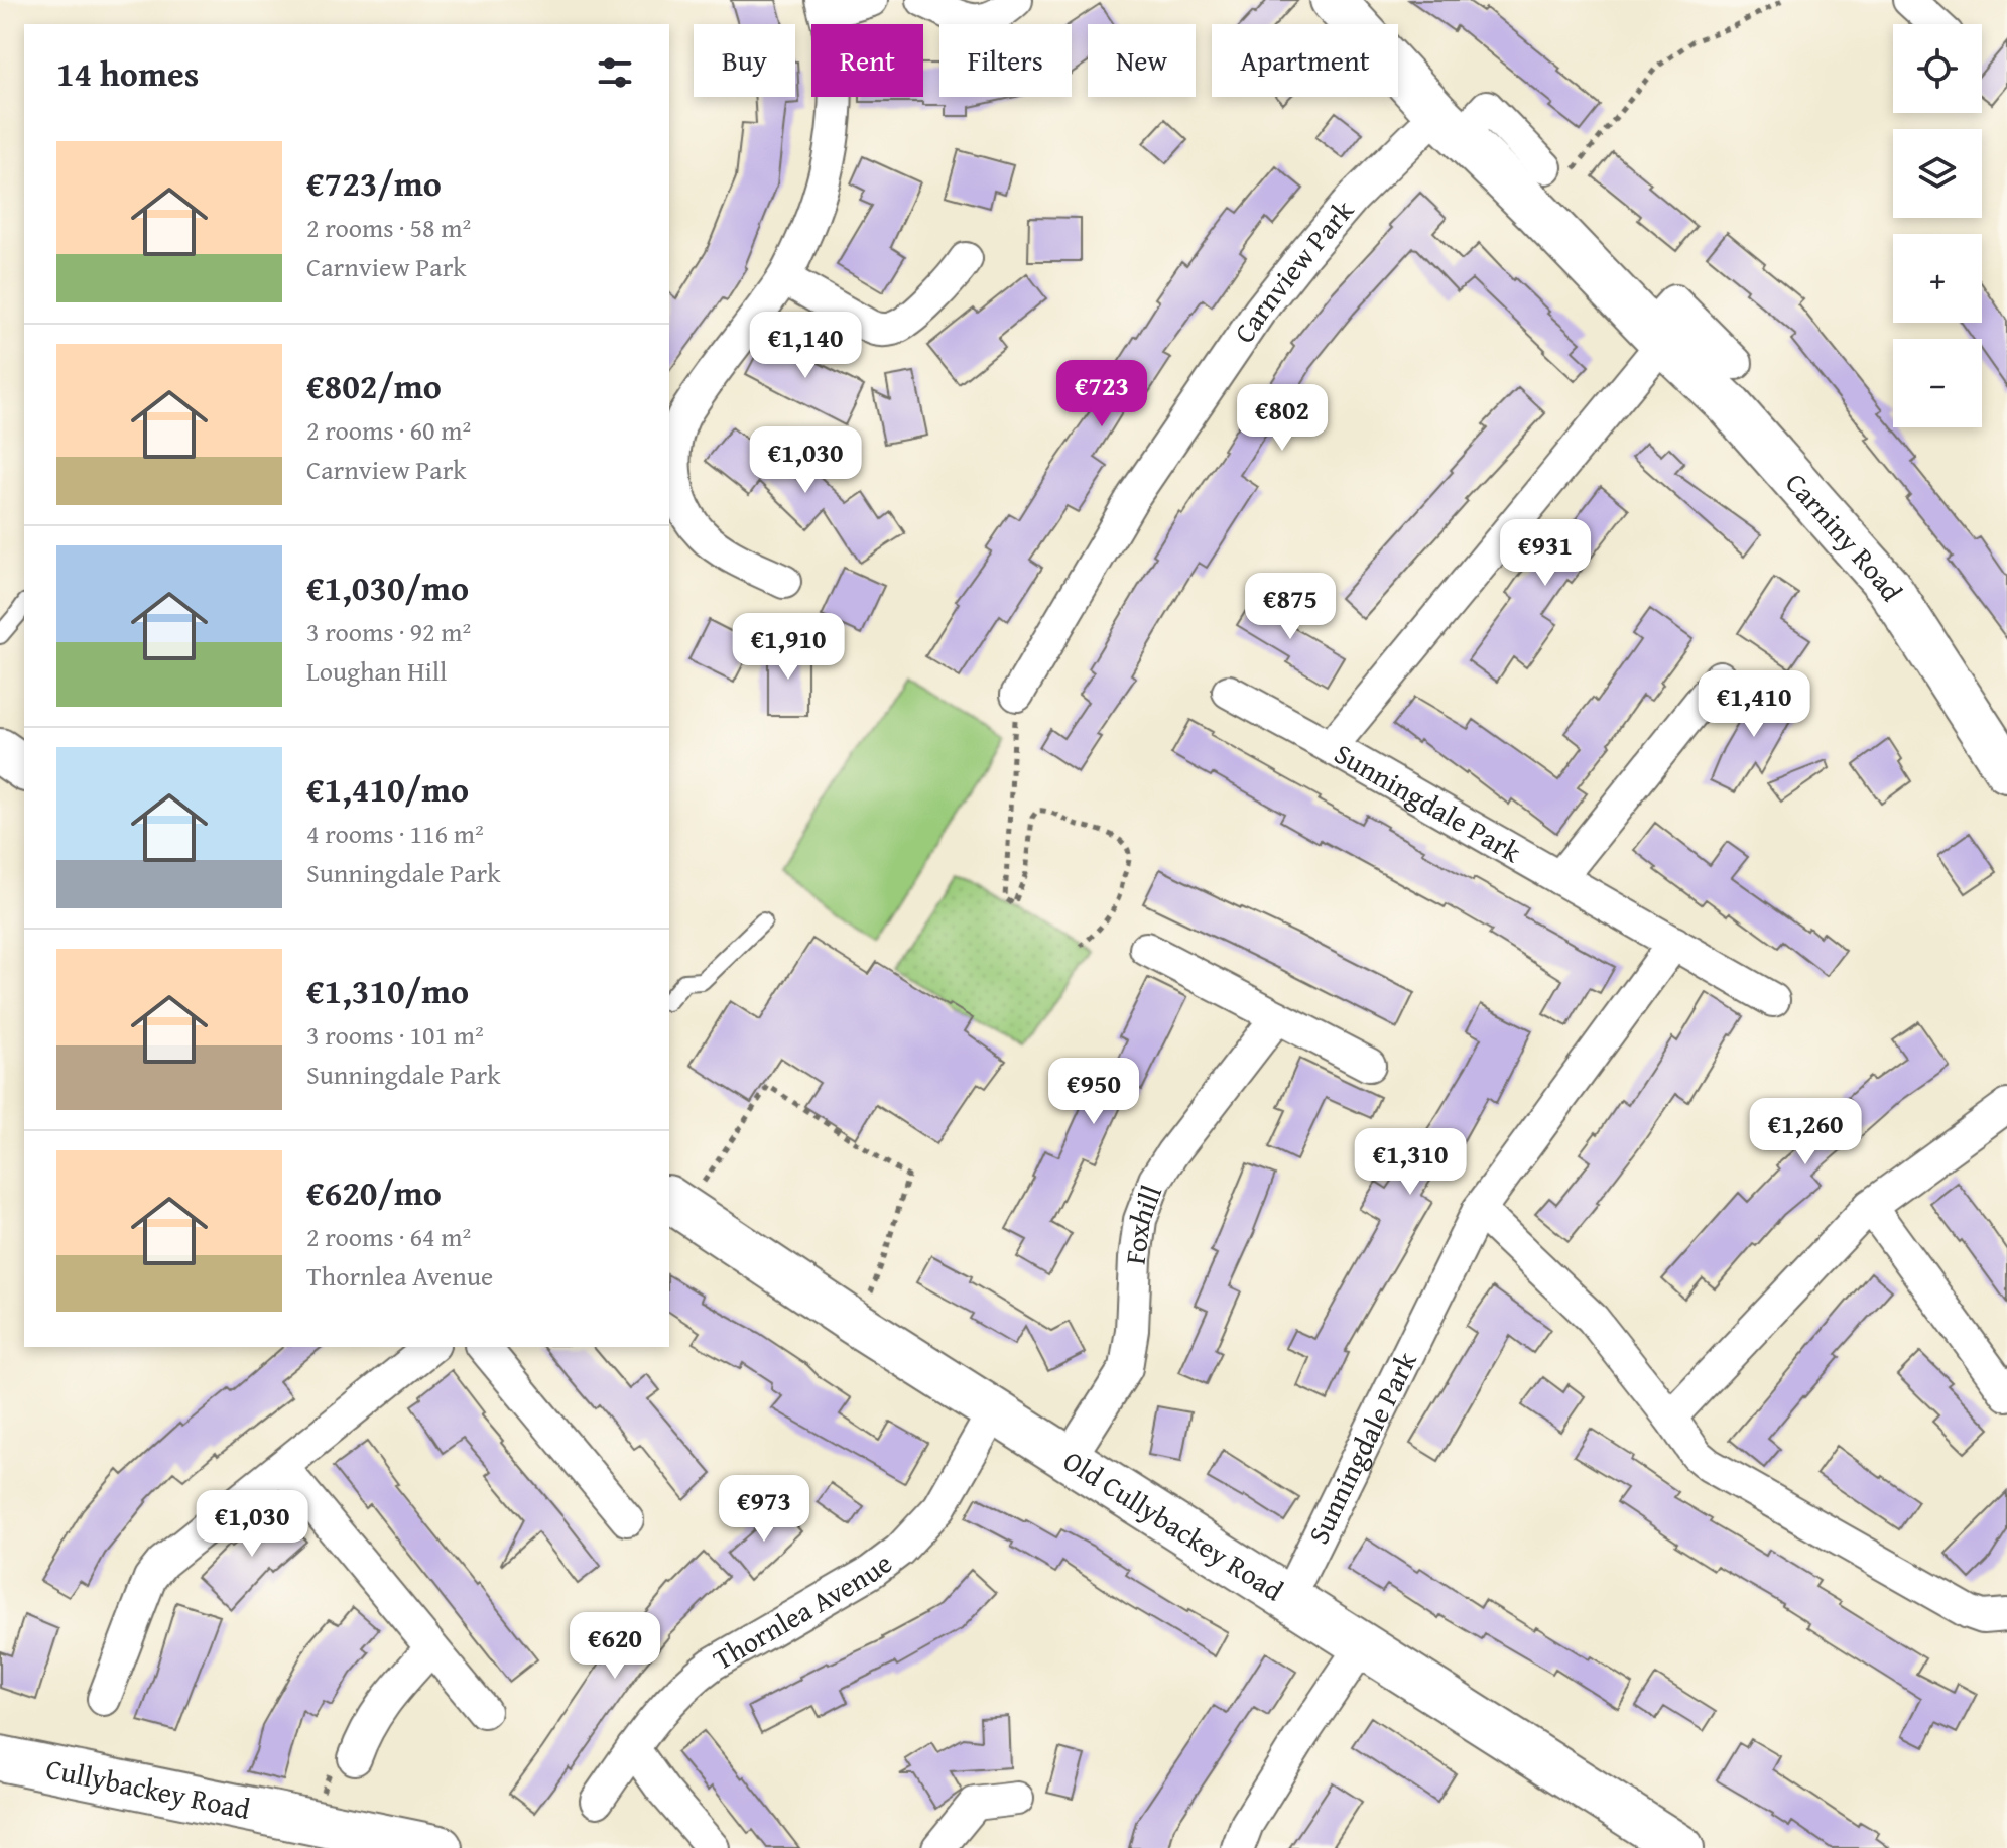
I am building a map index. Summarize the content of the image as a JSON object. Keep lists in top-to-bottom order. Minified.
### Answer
{"streets":{"street":["Carnview Park","Carniny Road","Sunningdale Park","Foxhill","Old Cullybackey Road","Thornlea Avenue","Cullybackey Road"]},"crossings":[["Carnview Park","Carniny Road"],["Carniny Road","Sunningdale Park"],["Sunningdale Park","Old Cullybackey Road"],["Foxhill","Old Cullybackey Road"],["Old Cullybackey Road","Thornlea Avenue"]],"page":{"map_buttons":["+","−"],"chip":["Buy","Rent","Filters","New","Apartment"],"heading":"14 homes","list":[{"name":"€723/mo","note":"2 rooms · 58 m² · Carnview Park"},{"name":"€802/mo","note":"2 rooms · 60 m² · Carnview Park"},{"name":"€1,030/mo","note":"3 rooms · 92 m² · Loughan Hill"},{"name":"€1,410/mo","note":"4 rooms · 116 m² · Sunningdale Park"},{"name":"€1,310/mo","note":"3 rooms · 101 m² · Sunningdale Park"},{"name":"€620/mo","note":"2 rooms · 64 m² · Thornlea Avenue"}],"price":["€1,140","€723","€802","€1,030","€931","€875","€1,910","€1,410","€950","€1,260","€1,310","€973","€1,030","€620"]}}
